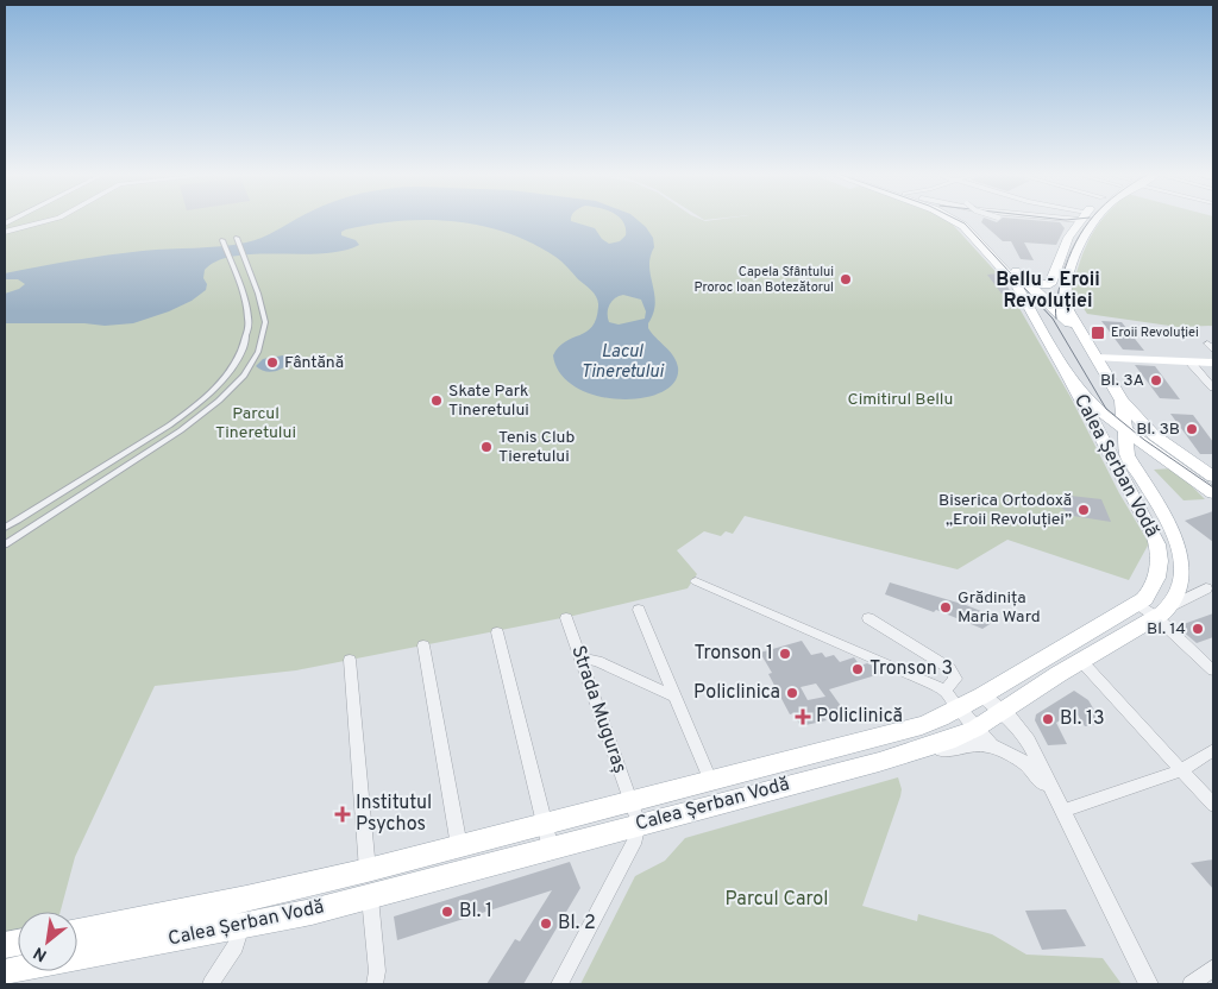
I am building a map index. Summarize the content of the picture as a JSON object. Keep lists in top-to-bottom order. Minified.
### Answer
{"streets":{"main road":["Calea Șerban Vodă"],"street":["Strada Muguraș"]},"crossings":[["Calea Șerban Vodă","Strada Muguraș"]],"districts":["Bellu - Eroii Revoluției"],"water":["Lacul Tineretului"],"parks":["Cimitirul Bellu","Parcul Tineretului","Parcul Carol"],"places":{"other":["Capela Sfântului Proroc Ioan Botezătorul","Fântănă","Bl. 3A","Skate Park Tineretului","Bl. 3B","Tenis Club Tieretului","Biserica Ortodoxă „Eroii Revoluției”","Grădinița Maria Ward","Bl. 14","Tronson 1","Tronson 3","Policlinica","Bl. 13","Bl. 1","Bl. 2"],"transit":["Eroii Revoluției"],"health":["Policlinică","Institutul Psychos"]},"north":"bottom left"}
